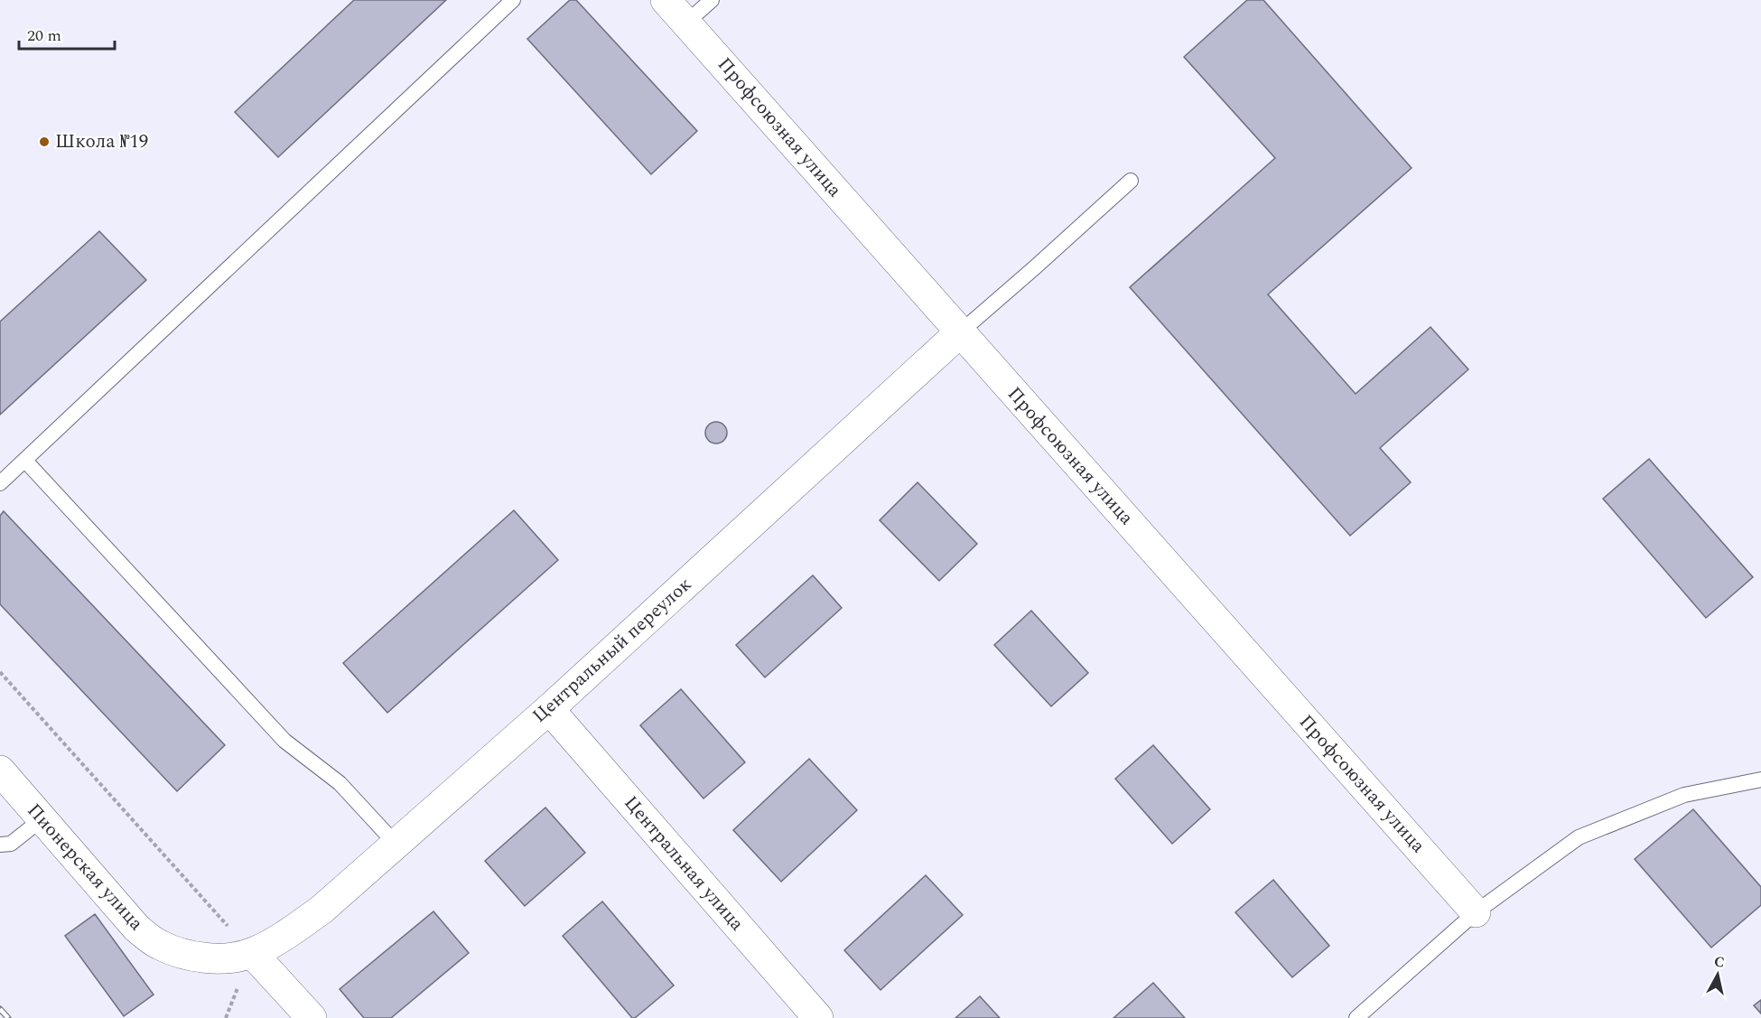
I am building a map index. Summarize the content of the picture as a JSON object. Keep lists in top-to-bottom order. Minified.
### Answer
{"streets":{"street":["Профсоюзная улица","Центральный переулок","Центральная улица","Пионерская улица"]},"crossings":[["Профсоюзная улица","Центральный переулок"],["Центральный переулок","Центральная улица"],["Центральный переулок","Пионерская улица"]],"places":["Школа №19"],"scale_bar":"20 m","north":"top"}
